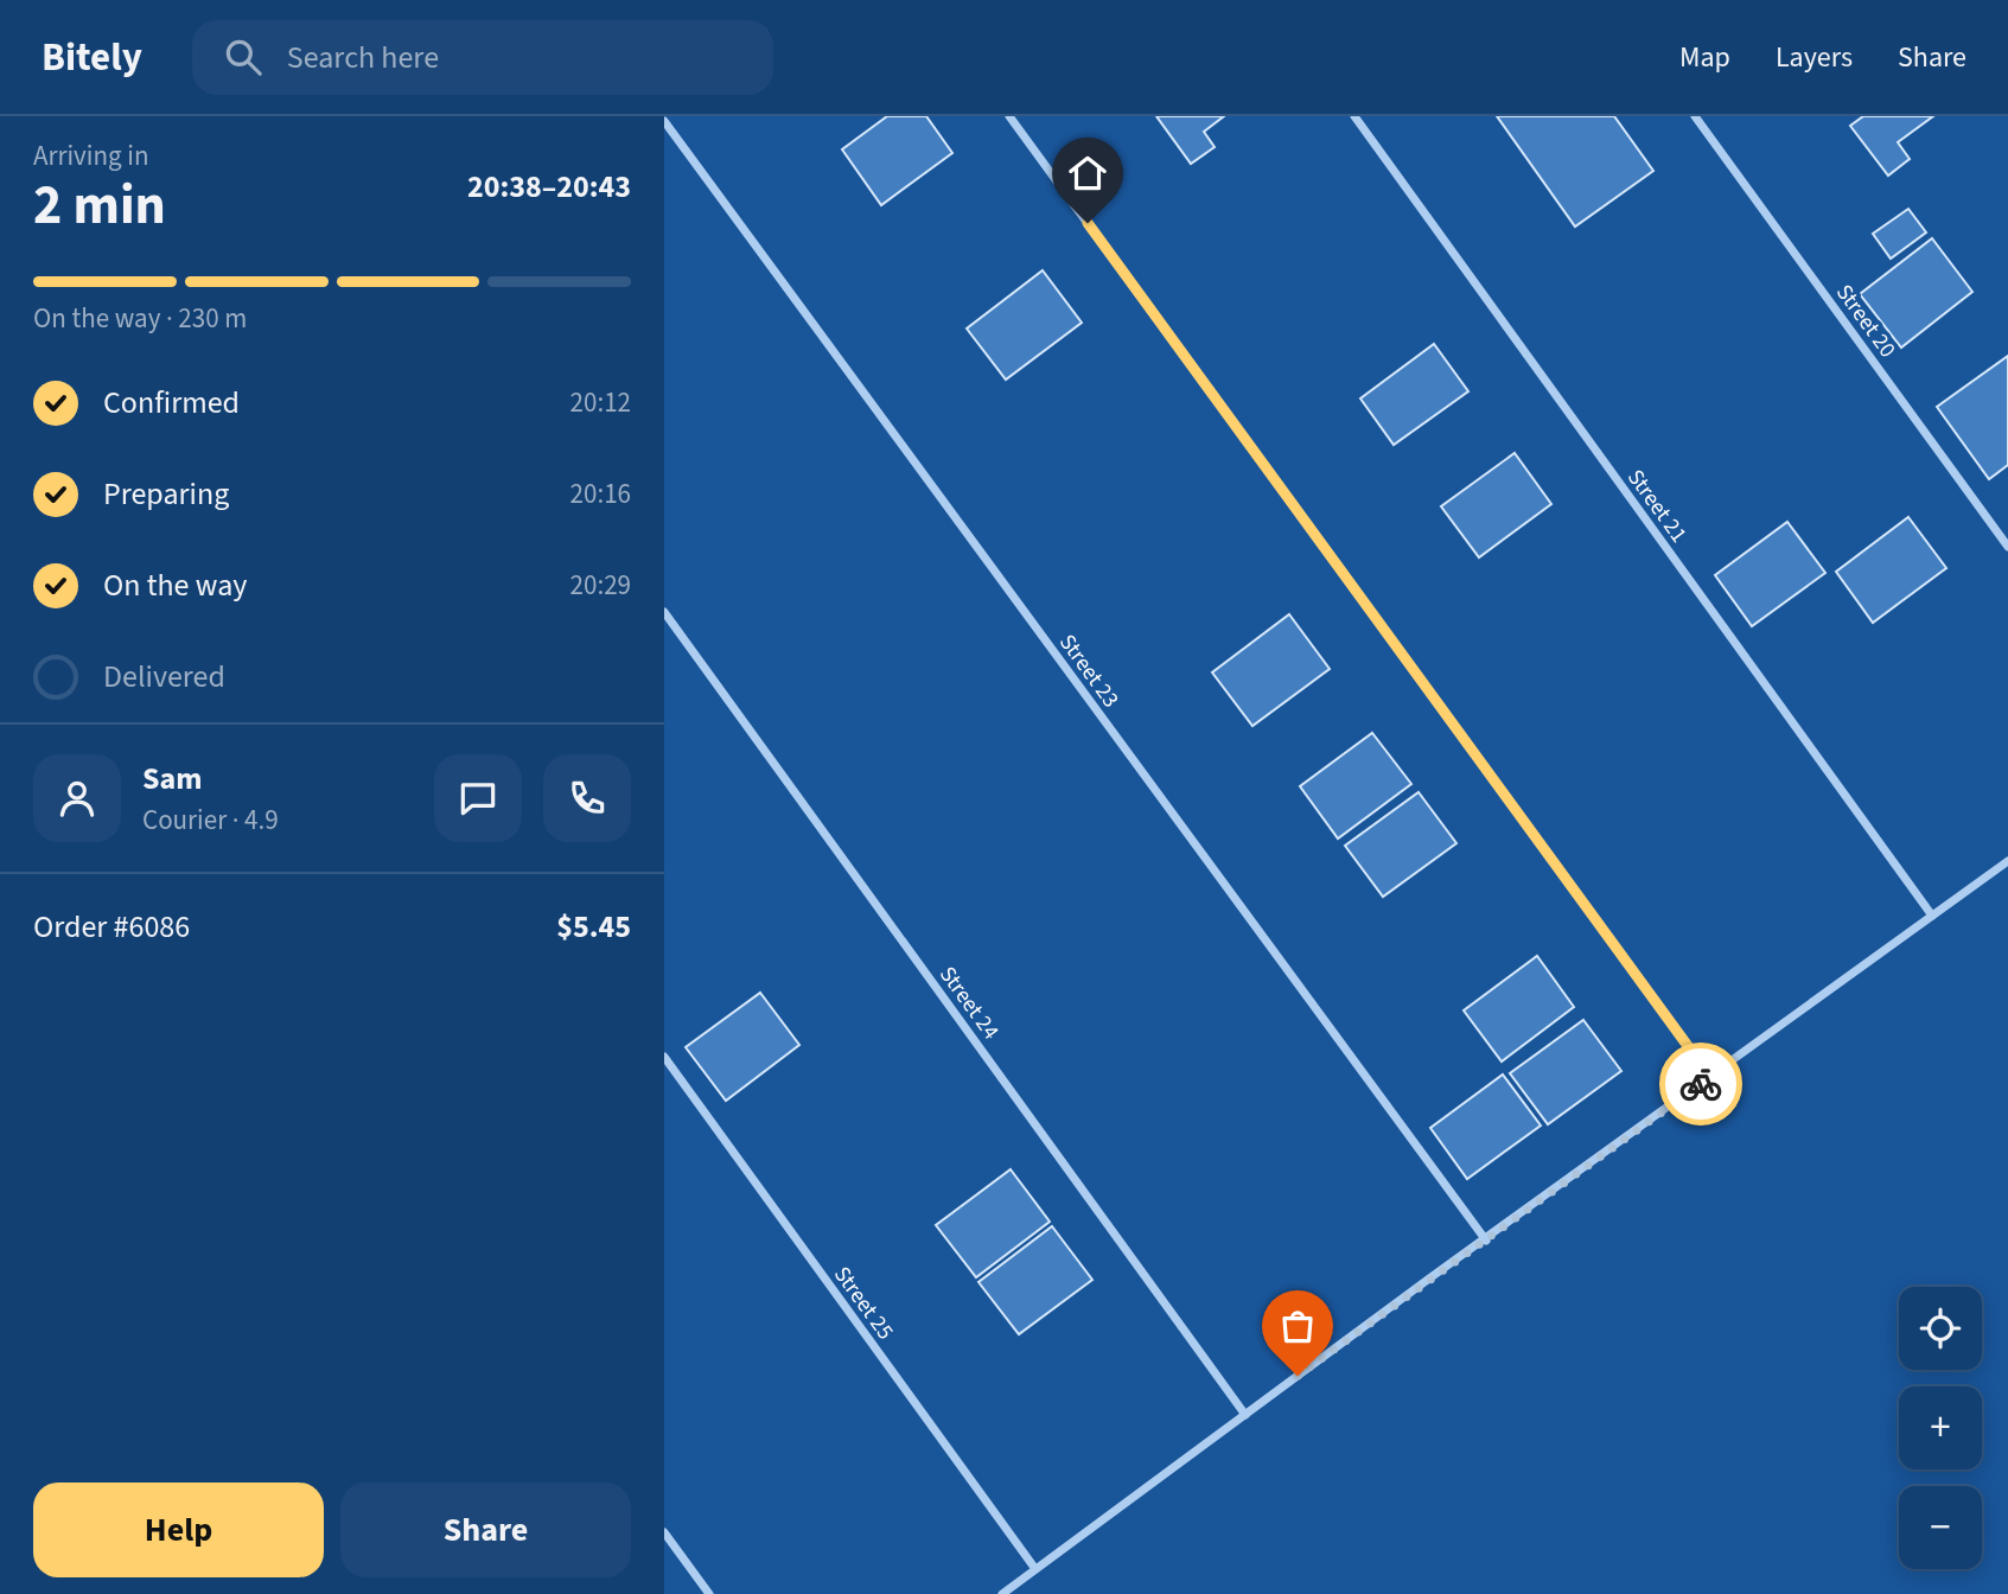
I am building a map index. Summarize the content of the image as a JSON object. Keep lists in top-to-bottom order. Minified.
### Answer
{"streets":{"street":["Street 20","Street 21","Street 23","Street 24","Street 25"]},"page":{"header":"Bitely","search":"Search here","nav":["Map","Layers","Share"],"heading":["2 min","Arriving in","20:38–20:43"],"panel":["Sam","Courier · 4.9","Order #6086","$5.45"],"bar":"On the way · 230 m","list":[["Confirmed","20:12"],["Preparing","20:16"],["On the way","20:29"],"Delivered"],"map_buttons":["+","−"],"buttons":["Help","Share"]}}
